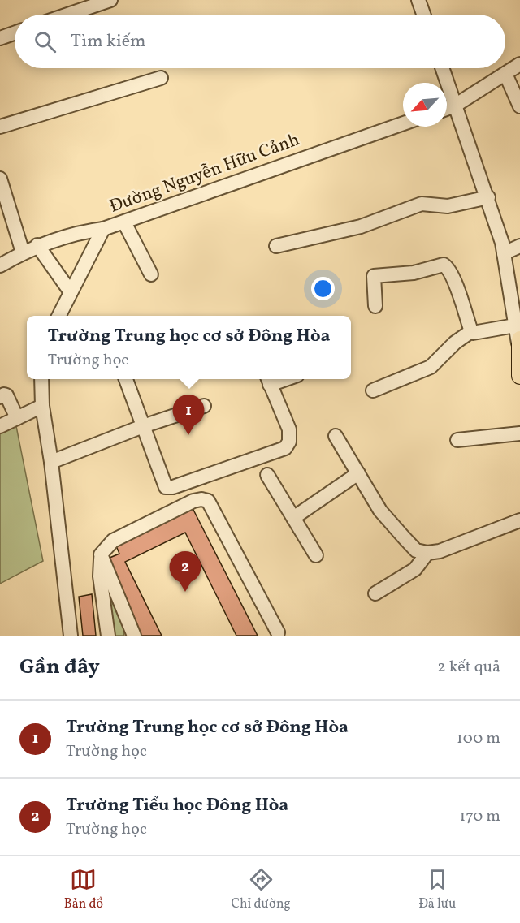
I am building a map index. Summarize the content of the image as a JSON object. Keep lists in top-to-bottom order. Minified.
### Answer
{"streets":{"street":["Đường Nguyễn Hữu Cảnh"]},"north":"bottom left","page":{"search":"Tìm kiếm","popup":["Trường Trung học cơ sở Đông Hòa","Trường học"],"pins":["1","2"],"heading":["Gần đây","2 kết quả"],"list":[{"mark":"1","name":"Trường Trung học cơ sở Đông Hòa","note":"Trường học","value":"100 m"},{"mark":"2","name":"Trường Tiểu học Đông Hòa","note":"Trường học","value":"170 m"}],"nav":["Bản đồ","Chỉ đường","Đã lưu"]}}
